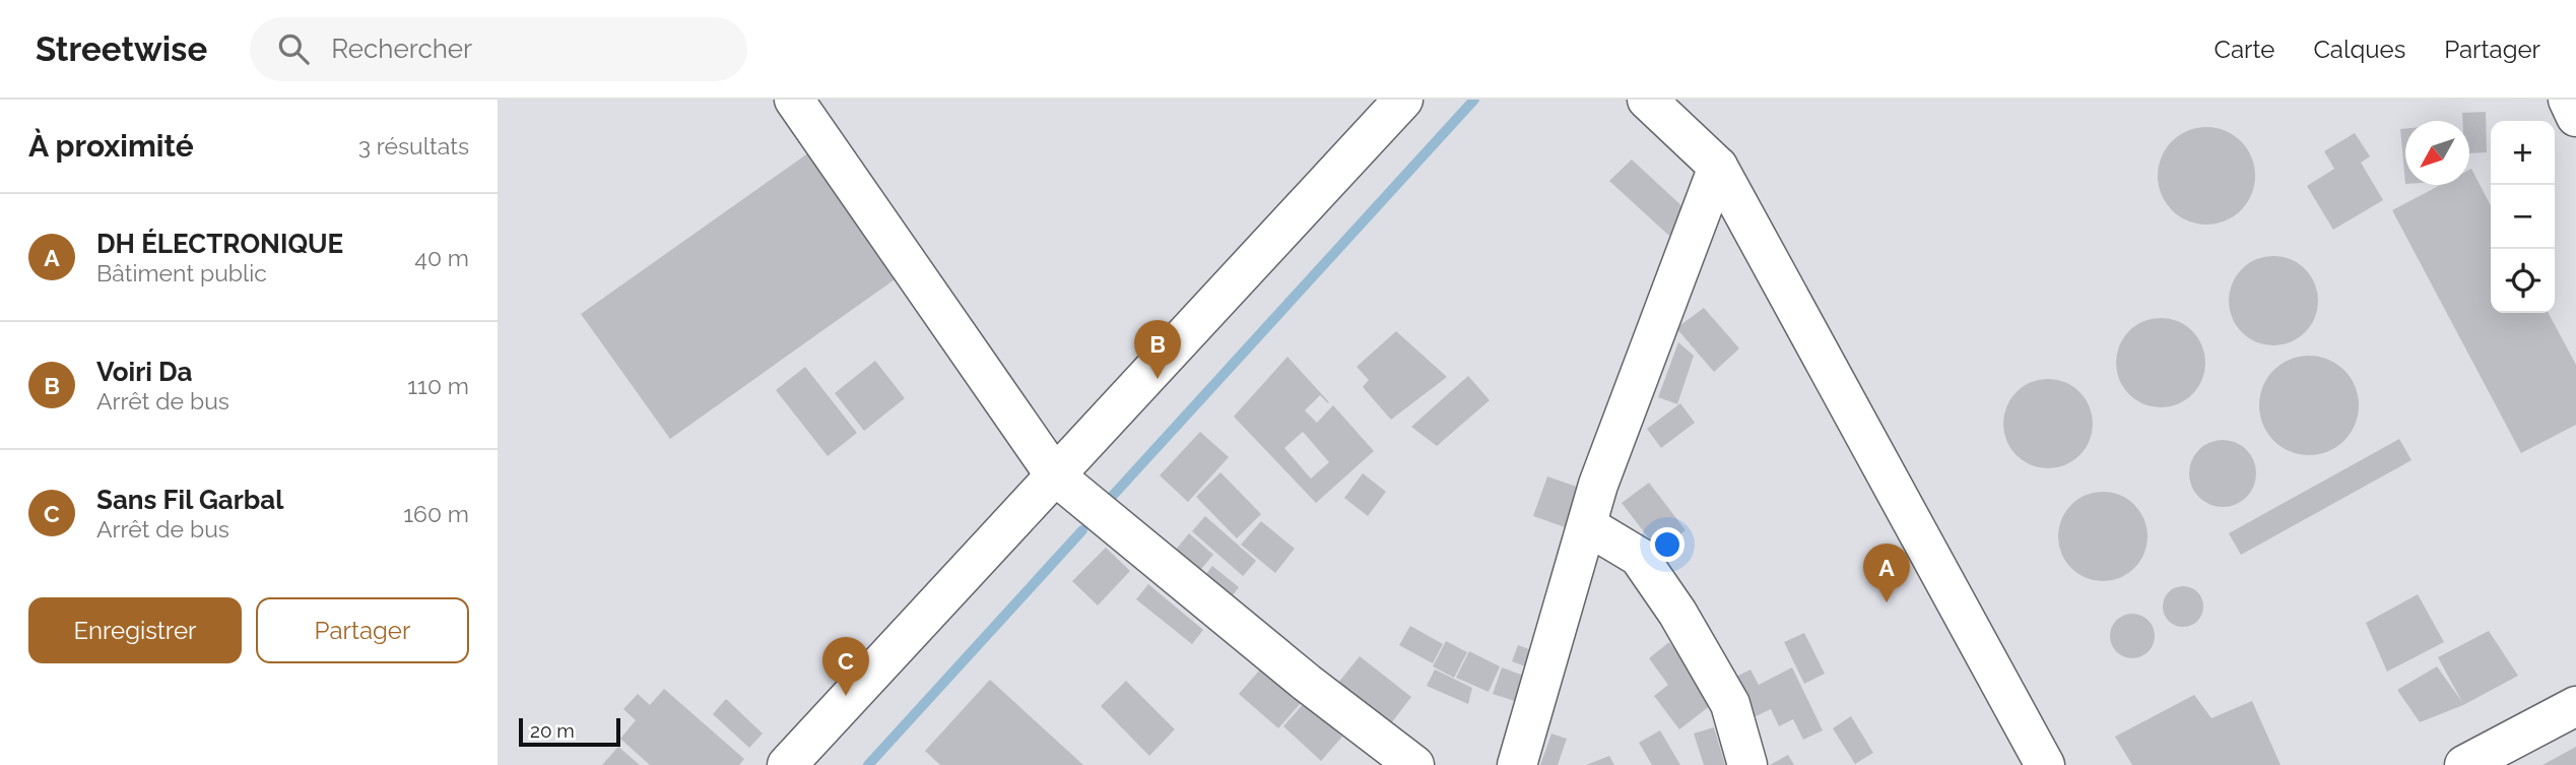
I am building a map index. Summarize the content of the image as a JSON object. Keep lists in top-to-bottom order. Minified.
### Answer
{"scale_bar":"20 m","north":"bottom left","page":{"header":"Streetwise","search":"Rechercher","nav":["Carte","Calques","Partager"],"heading":["À proximité","3 résultats"],"map_buttons":["+","−"],"list":[{"mark":"A","name":"DH ÉLECTRONIQUE","note":"Bâtiment public","value":"40 m"},{"mark":"B","name":"Voiri Da","note":"Arrêt de bus","value":"110 m"},{"mark":"C","name":"Sans Fil Garbal","note":"Arrêt de bus","value":"160 m"}],"pins":["B","A","C"],"buttons":["Enregistrer","Partager"],"scale":"20 m"}}
